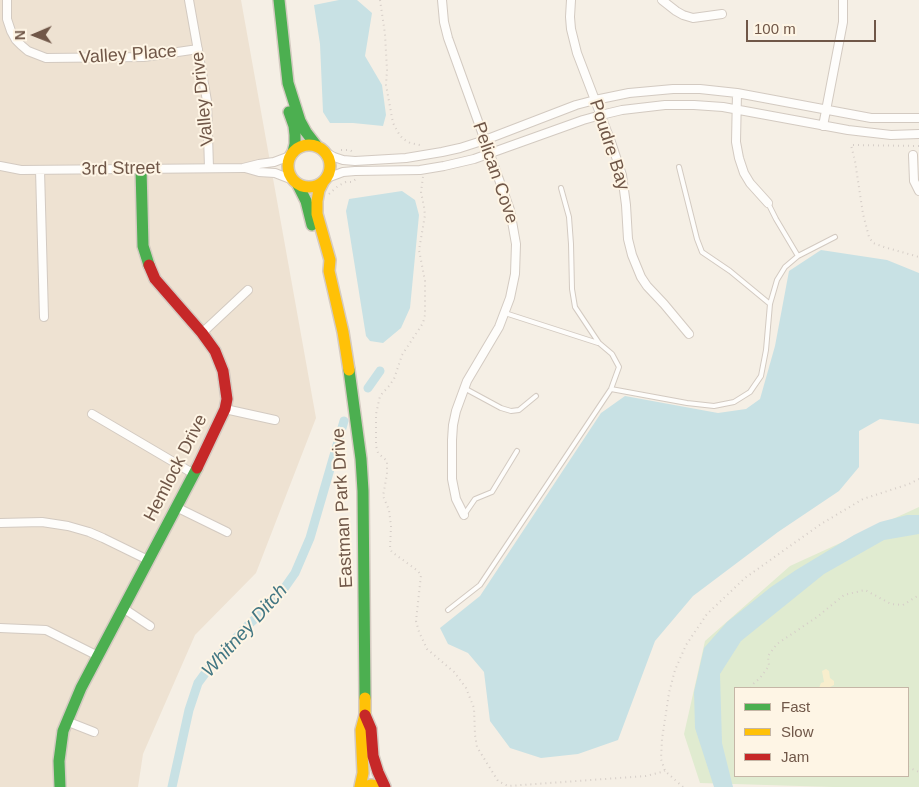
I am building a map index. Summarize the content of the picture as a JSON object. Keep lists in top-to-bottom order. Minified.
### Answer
{"streets":{"street":["Valley Place","Valley Drive","Poudre Bay","3rd Street","Pelican Cove","Hemlock Drive","Eastman Park Drive"]},"crossings":[["Valley Place","Valley Drive"],["Valley Drive","3rd Street"],["3rd Street","Hemlock Drive"],["3rd Street","Eastman Park Drive"]],"water":["Whitney Ditch"],"legend":["Fast","Slow","Jam"],"scale_bar":"100 m","north":"left"}
